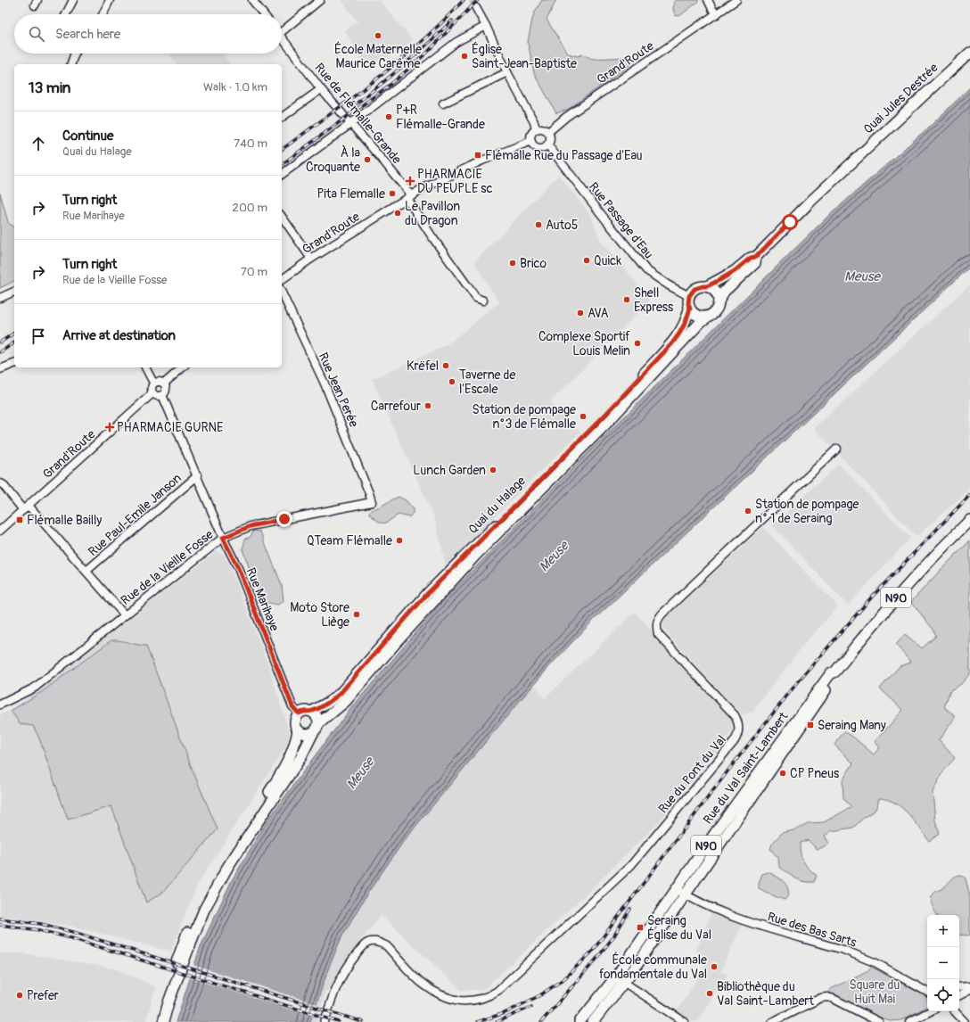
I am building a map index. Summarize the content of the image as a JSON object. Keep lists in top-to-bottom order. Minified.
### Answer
{"streets":{"main road":["Quai Jules Destrée","Quai du Halage","N90","Rue du Val Saint-Lambert"],"street":["Grand'Route","Rue de Flémalle-Grande","Rue Passage d'Eau","Rue Jean Perée","Rue Paul-Emile Janson","Rue de la Vieille Fosse","Rue Marihaye","Rue du Pont du Val","Rue des Bas Sarts"]},"crossings":[["Grand'Route","Rue de Flémalle-Grande"],["Grand'Route","Rue Passage d'Eau"],["Grand'Route","Rue Marihaye"],["Quai Jules Destrée","Quai du Halage"],["Rue Passage d'Eau","Quai du Halage"],["Rue Jean Perée","Rue de la Vieille Fosse"],["Quai du Halage","Rue Marihaye"],["Rue Paul-Emile Janson","Rue Marihaye"],["Rue de la Vieille Fosse","Rue Marihaye"],["Rue du Val Saint-Lambert","Rue des Bas Sarts"]],"water":["Meuse"],"parks":["Square du Huit Mai"],"places":{"other":["École Maternelle Maurice Carême","Église Saint-Jean-Baptiste","P+R Flémalle-Grande","À la Croquante","Pita Flemalle","Le Pavillon du Dragon","Auto5","Quick","Brico","Shell Express","AVA","Complexe Sportif Louis Melin","Krëfel","Taverne de l'Escale","Carrefour","Station de pompage n°3 de Flémalle","Lunch Garden","Station de pompage n° 1 de Seraing","QTeam Flémalle","Moto Store Liège","CP Pneus","École communale fondamentale du Val","Bibliothèque du Val Saint-Lambert","Prefer"],"transit":["Flémalle Rue du Passage d'Eau","Flémalle Bailly","Seraing Many","Seraing Église du Val"],"health":["PHARMACIE DU PEUPLE sc","PHARMACIE GURNE"]},"page":{"search":"Search here","heading":["13 min","Walk · 1.0 km"],"list":[["Continue","Quai du Halage","740 m"],["Turn right","Rue Marihaye","200 m"],["Turn right","Rue de la Vieille Fosse","70 m"],"Arrive at destination"],"map_buttons":["+","−"]}}
